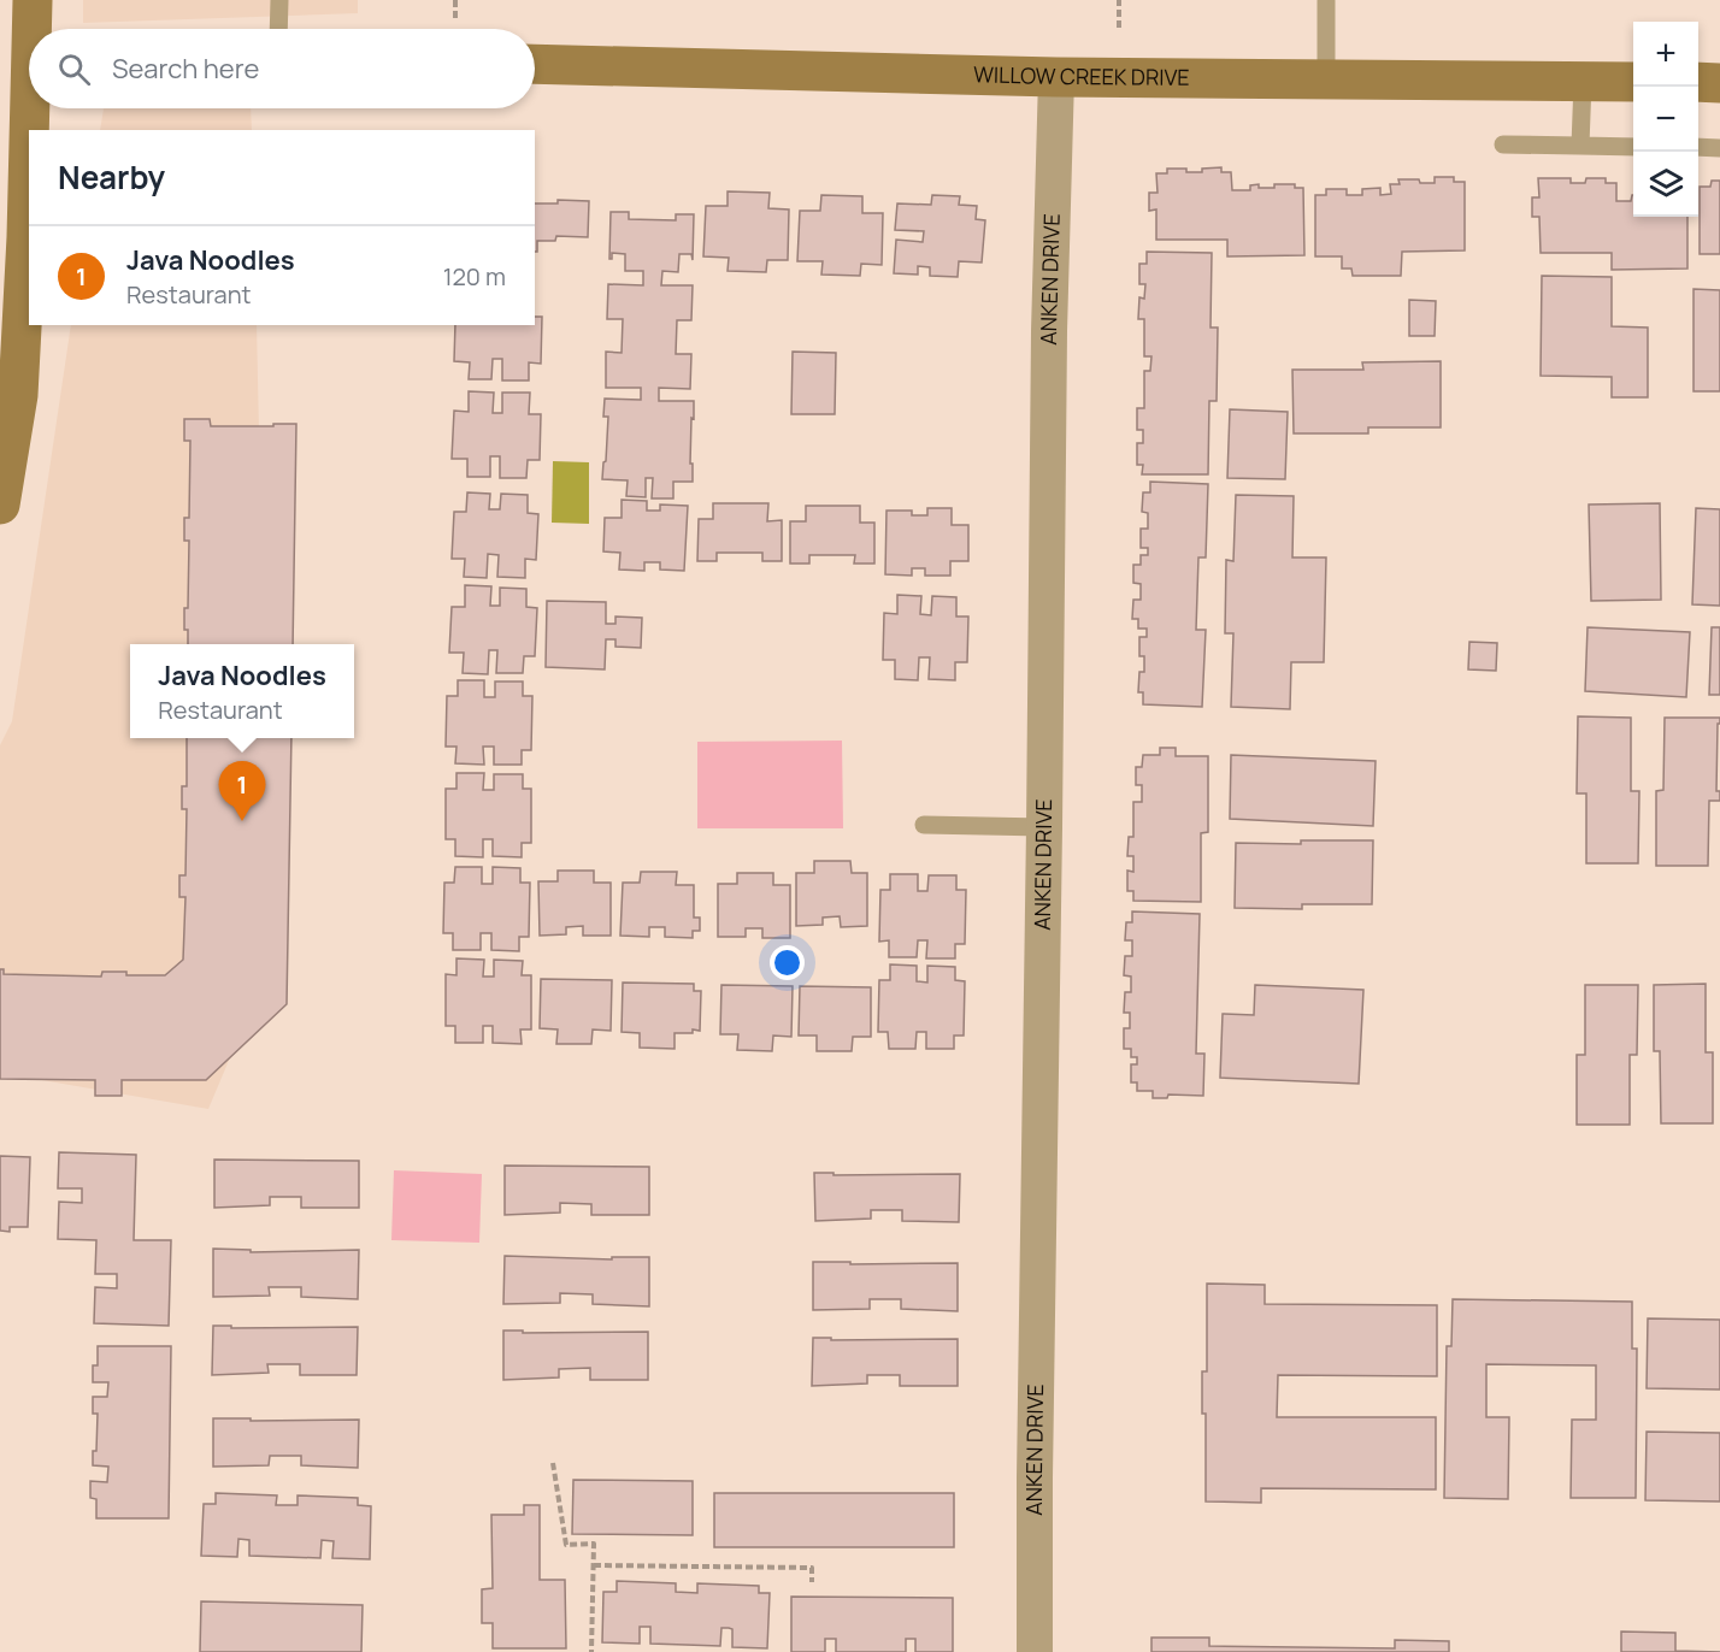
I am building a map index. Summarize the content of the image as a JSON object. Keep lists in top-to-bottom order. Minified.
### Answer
{"streets":{"street":["WILLOW CREEK DRIVE","ANKEN DRIVE"]},"crossings":[["WILLOW CREEK DRIVE","ANKEN DRIVE"]],"page":{"map_buttons":["+","−"],"search":"Search here","heading":"Nearby","list":[{"mark":"1","name":"Java Noodles","note":"Restaurant","value":"120 m"}],"popup":["Java Noodles","Restaurant"],"pins":"1"}}
